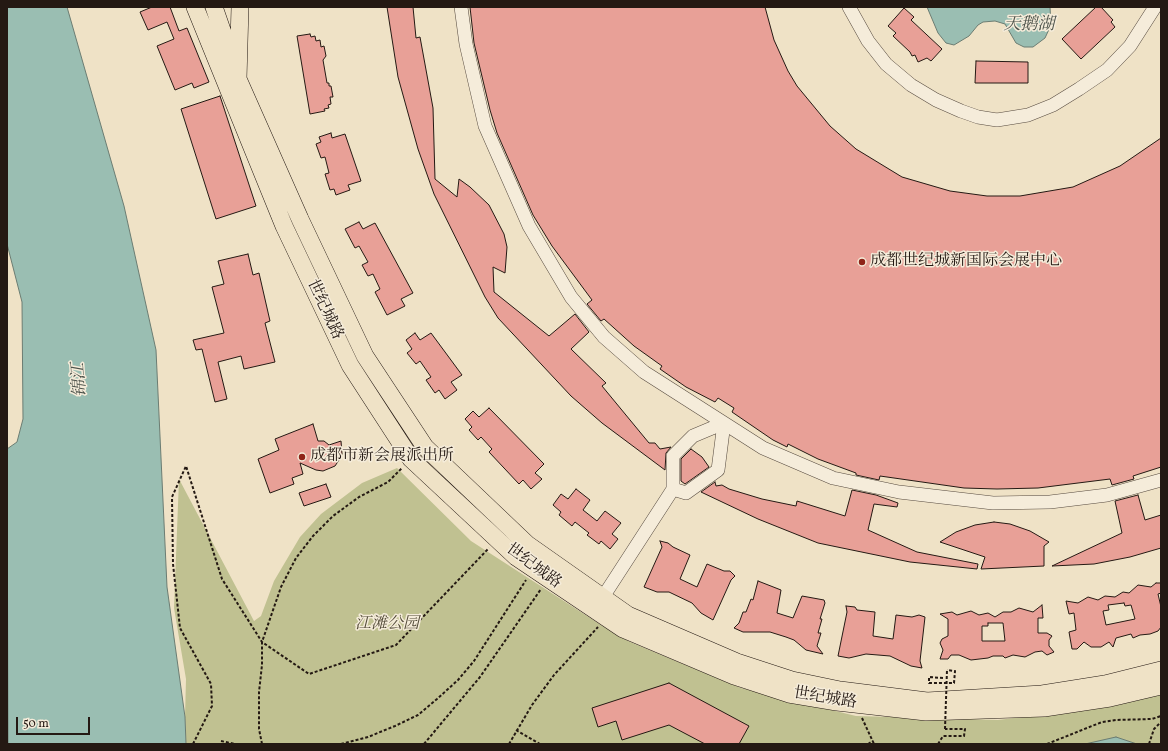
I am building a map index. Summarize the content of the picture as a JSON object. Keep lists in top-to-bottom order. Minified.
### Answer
{"streets":{"main road":["世纪城路"]},"water":["天鹅湖","锦江"],"parks":["江滩公园"],"places":["成都世纪城新国际会展中心","成都市新会展派出所"],"scale_bar":"50 m"}
